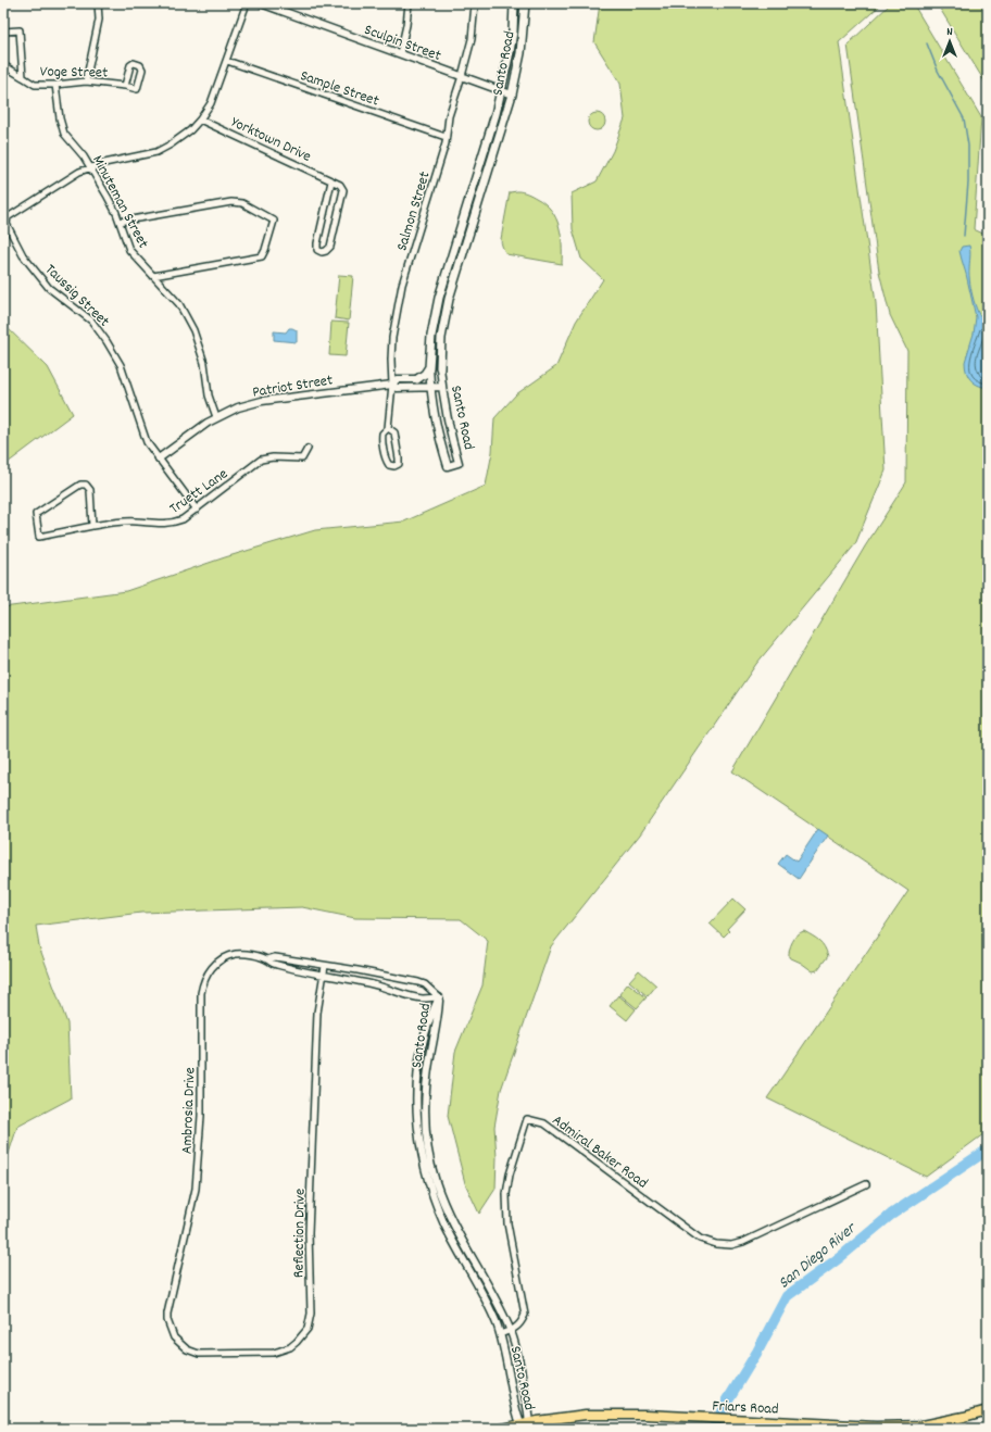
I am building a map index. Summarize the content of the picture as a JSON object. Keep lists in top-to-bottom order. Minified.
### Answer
{"streets":{"main road":["Santo Road","Friars Road"],"street":["Sculpin Street","Voge Street","Sample Street","Yorktown Drive","Minuteman Street","Salmon Street","Taussig Street","Patriot Street","Truett Lane","Ambrosia Drive","Admiral Baker Road","Reflection Drive"]},"crossings":[["Sculpin Street","Santo Road"],["Sculpin Street","Salmon Street"],["Santo Road","Patriot Street"],["Santo Road","Ambrosia Drive"],["Santo Road","Admiral Baker Road"],["Santo Road","Friars Road"],["Voge Street","Minuteman Street"],["Sample Street","Salmon Street"],["Sample Street","Taussig Street"],["Yorktown Drive","Taussig Street"],["Minuteman Street","Taussig Street"],["Minuteman Street","Patriot Street"],["Salmon Street","Patriot Street"],["Taussig Street","Patriot Street"],["Taussig Street","Truett Lane"],["Ambrosia Drive","Reflection Drive"]],"water":["San Diego River"],"north":"top"}
